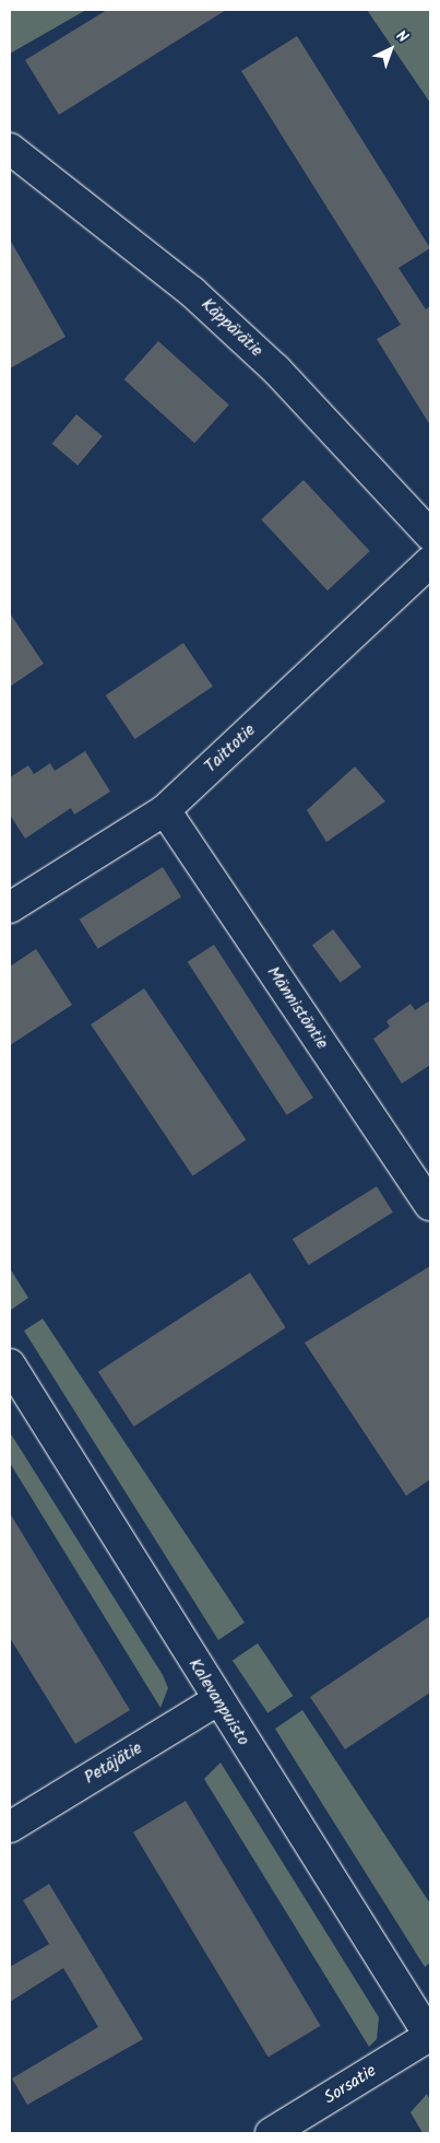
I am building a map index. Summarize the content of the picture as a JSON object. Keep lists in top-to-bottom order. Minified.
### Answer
{"streets":{"street":["Käppärätie","Taittotie","Männistöntie","Kalevanpuisto","Petäjätie","Sorsatie"]},"crossings":[["Taittotie","Männistöntie"],["Kalevanpuisto","Petäjätie"],["Kalevanpuisto","Sorsatie"]],"north":"top right"}
